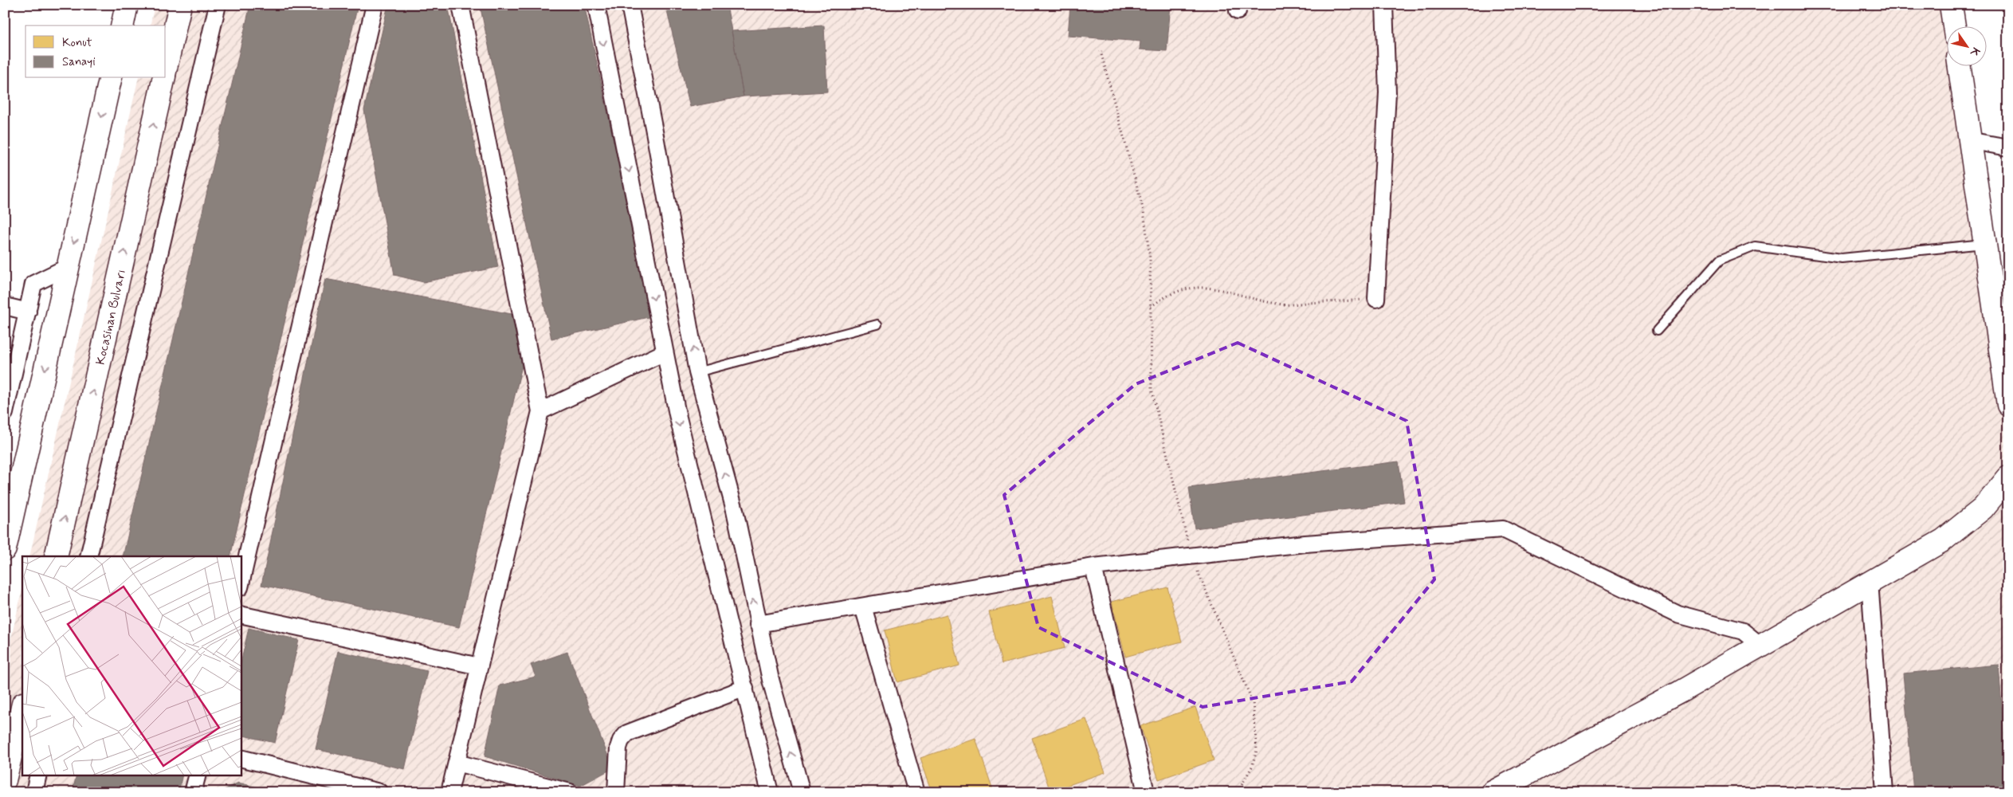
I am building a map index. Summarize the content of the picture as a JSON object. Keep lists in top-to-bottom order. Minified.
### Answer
{"streets":{"main road":["Kocasinan Bulvarı"]},"legend":["Konut","Sanayi"],"north":"bottom right"}
